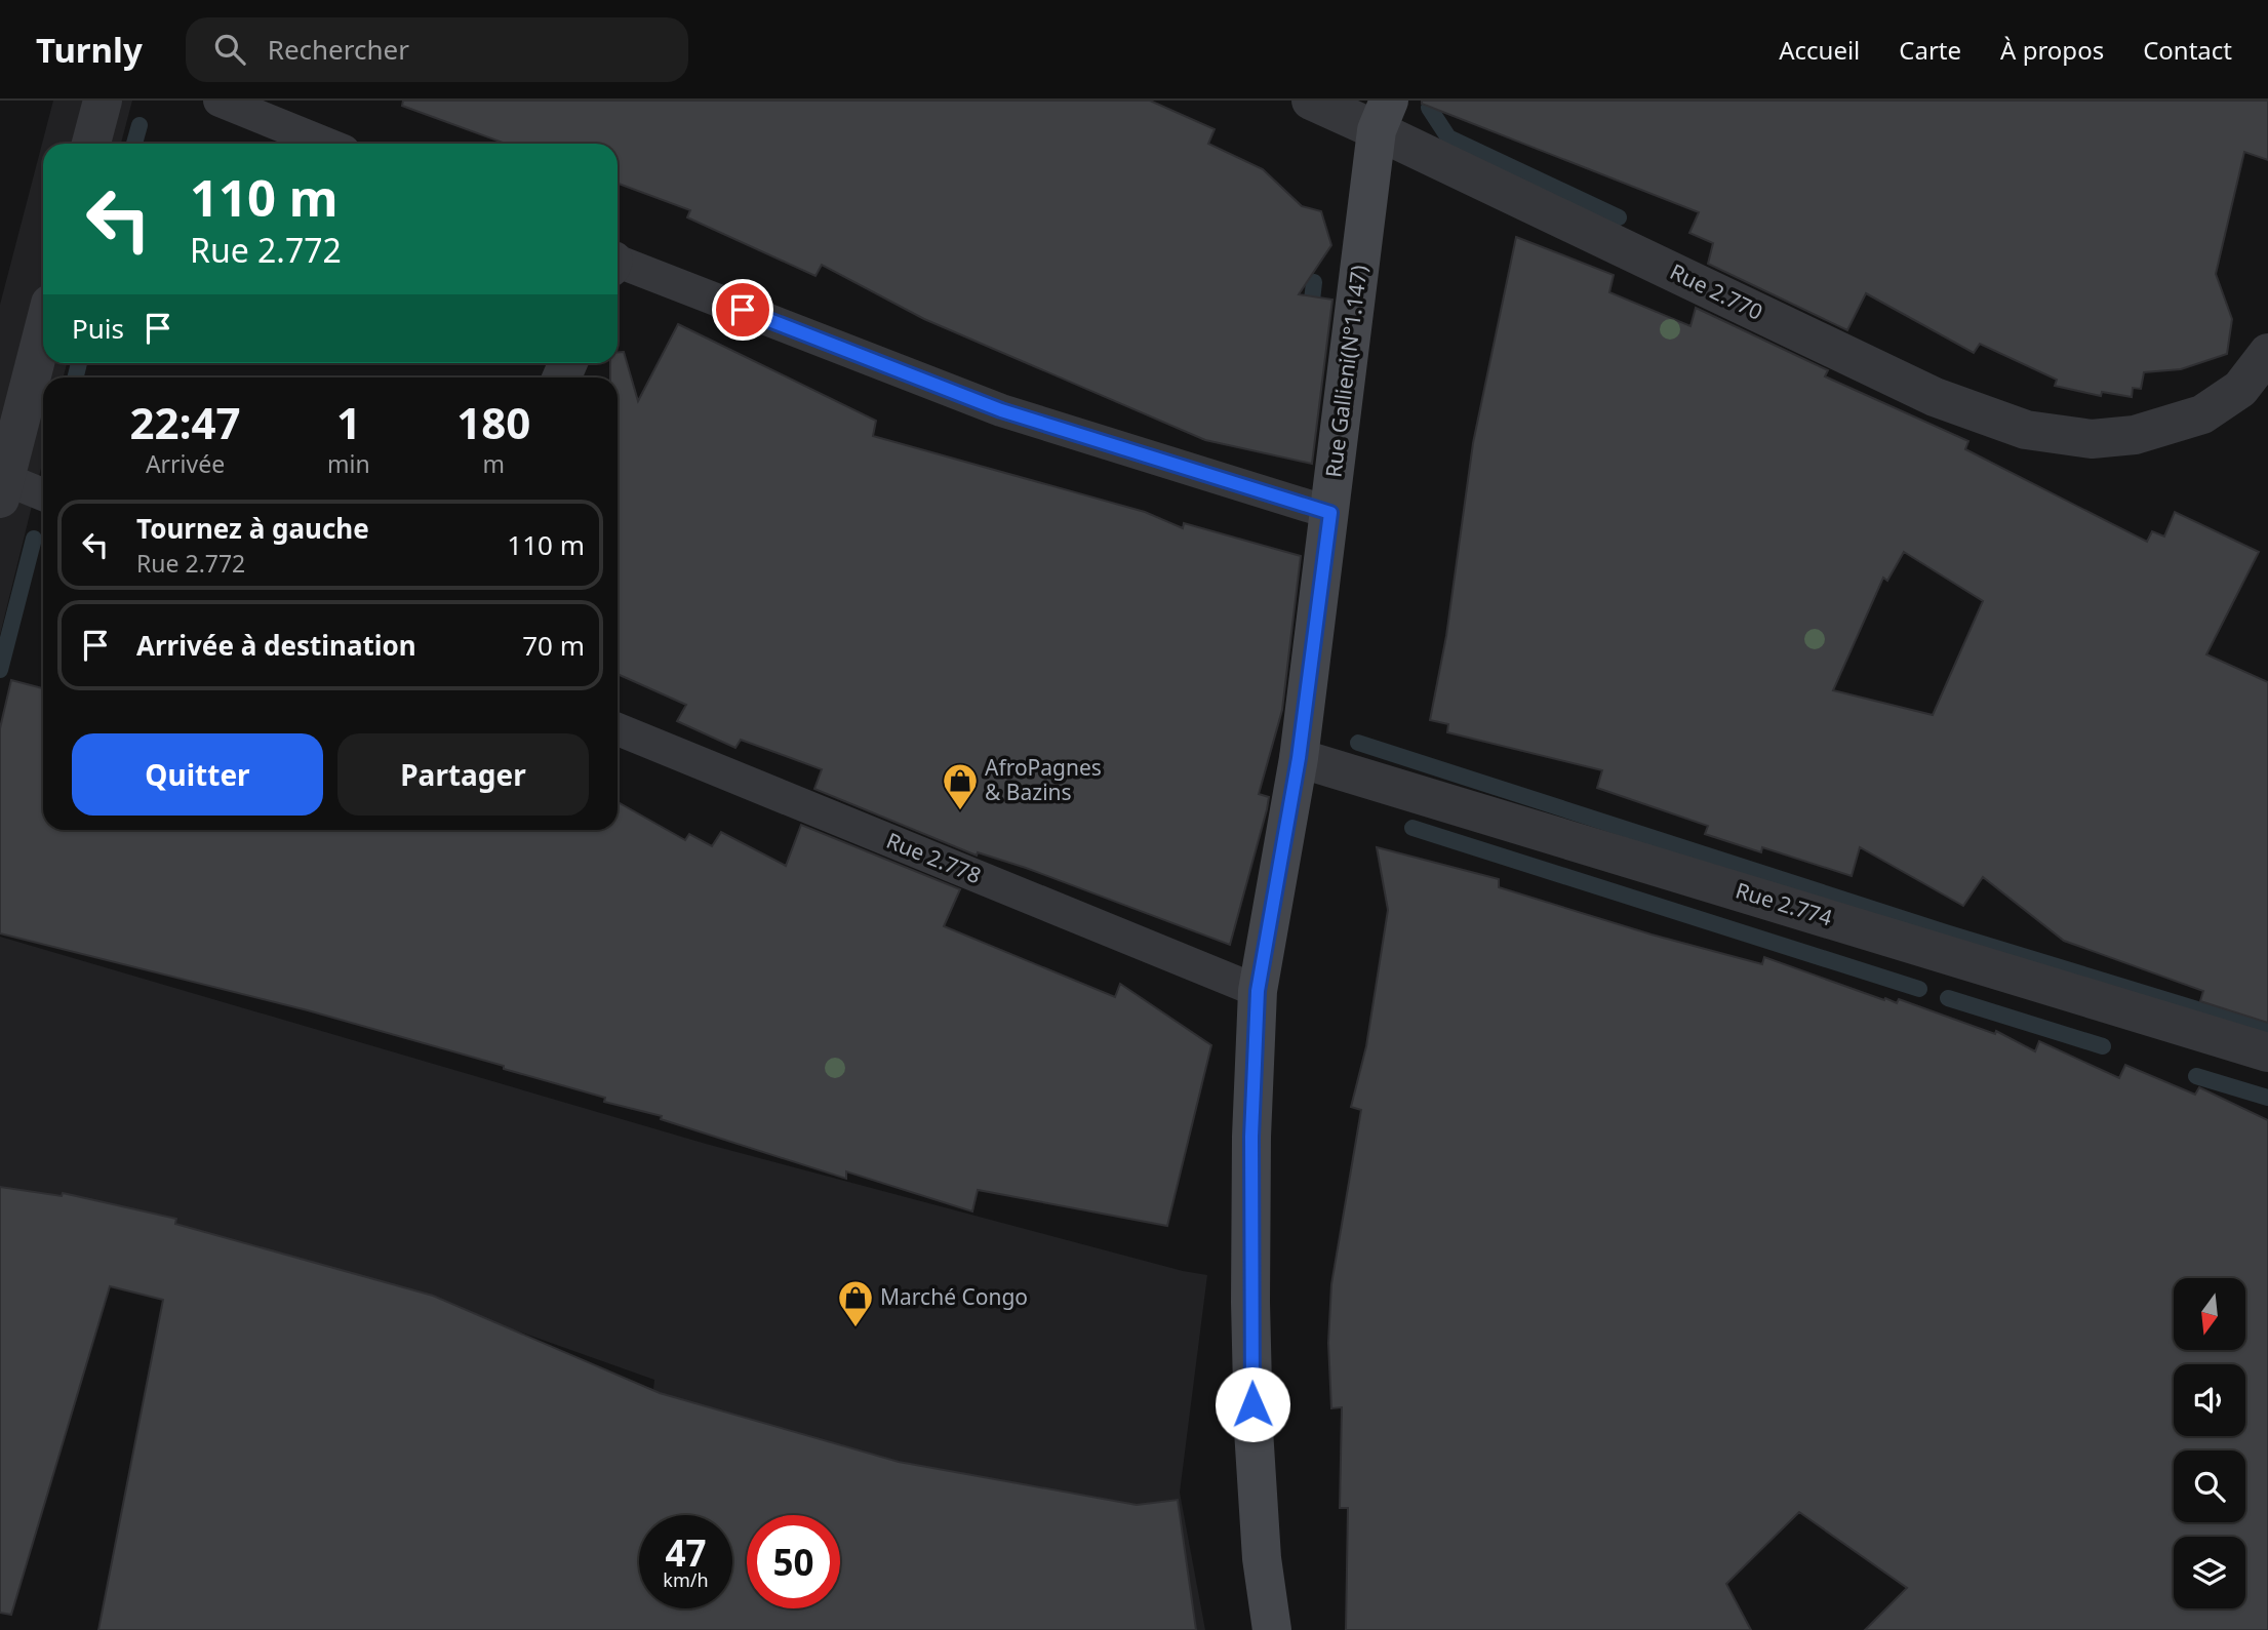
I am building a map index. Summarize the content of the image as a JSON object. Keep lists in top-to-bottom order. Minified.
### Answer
{"streets":{"main road":["Rue Gallieni(N°1.147)"],"street":["Rue 2.770","Rue 2.774"],"lane":["Rue 2.778"]},"crossings":[["Rue 2.770","Rue Gallieni(N°1.147)"],["Rue Gallieni(N°1.147)","Rue 2.778"],["Rue Gallieni(N°1.147)","Rue 2.774"]],"places":{"shop":["AfroPagnes & Bazins","Marché Congo"]},"north":"bottom","page":{"header":"Turnly","search":"Rechercher","nav":["Accueil","Carte","À propos","Contact"],"turn":["110 m","Rue 2.772"],"then":"Puis","eta":["22:47","Arrivée","1","min","180","m"],"list":[{"name":"Tournez à gauche","note":"Rue 2.772","value":"110 m"},{"name":"Arrivée à destination","value":"70 m"}],"buttons":["Quitter","Partager"],"speed":"47 km/h","limit":"50"}}
